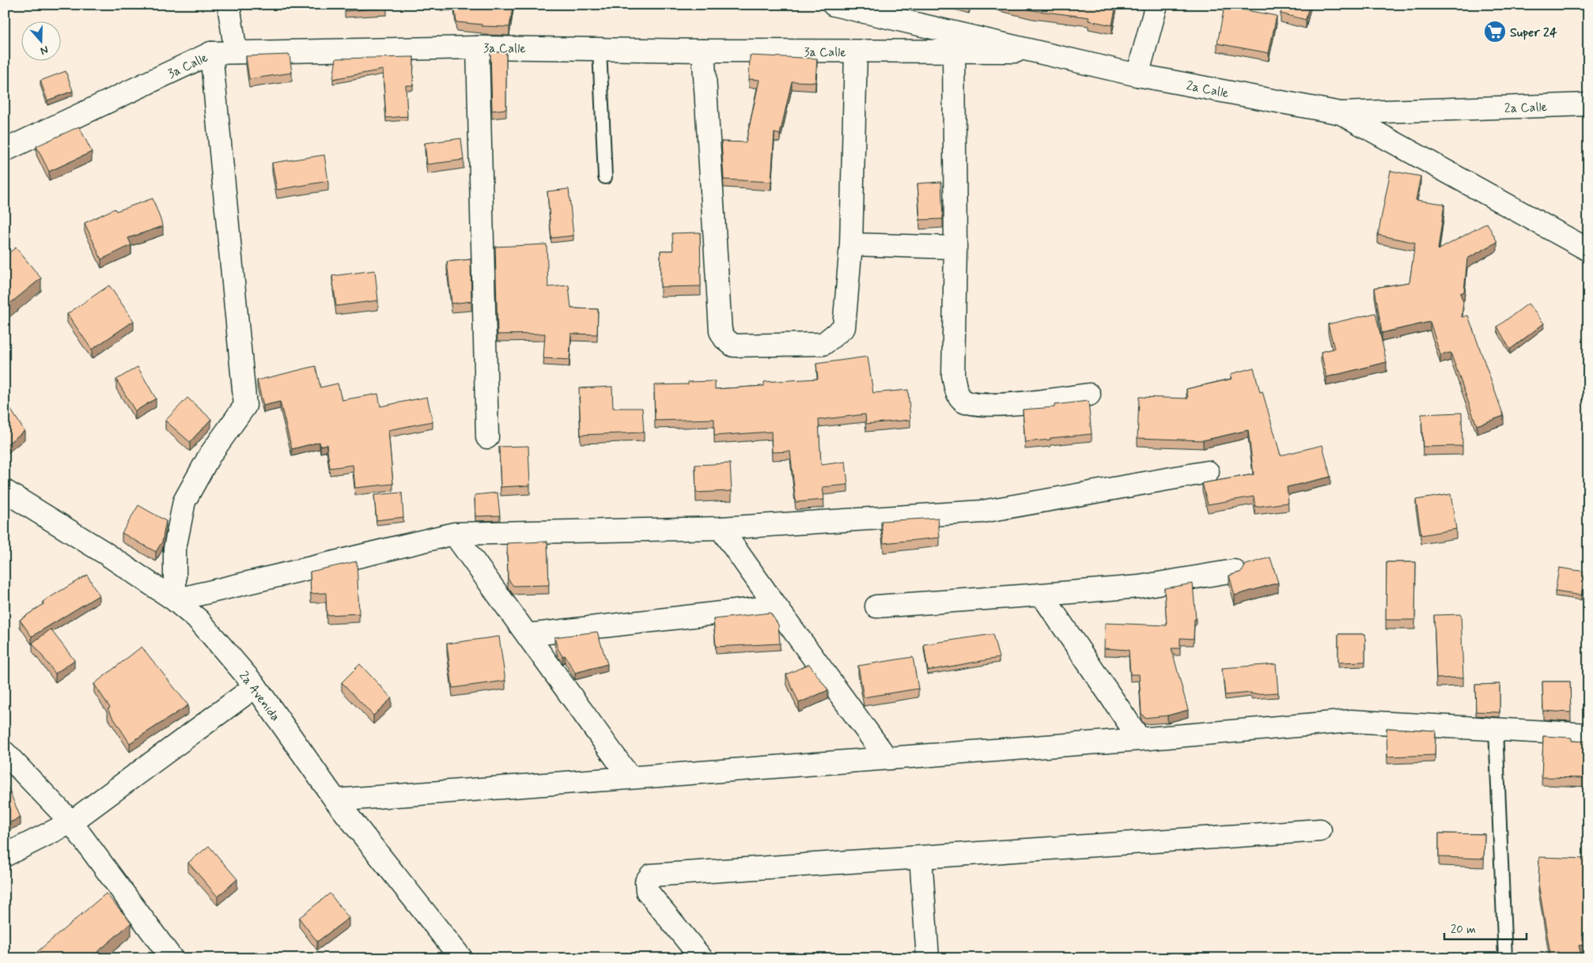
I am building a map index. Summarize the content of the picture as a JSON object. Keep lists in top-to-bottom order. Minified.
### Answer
{"streets":{"street":["3a Calle","2a Calle","2a Avenida"]},"crossings":[["3a Calle","2a Calle"]],"places":{"supermarket":["Super 24"]},"scale_bar":"20 m","north":"bottom"}
